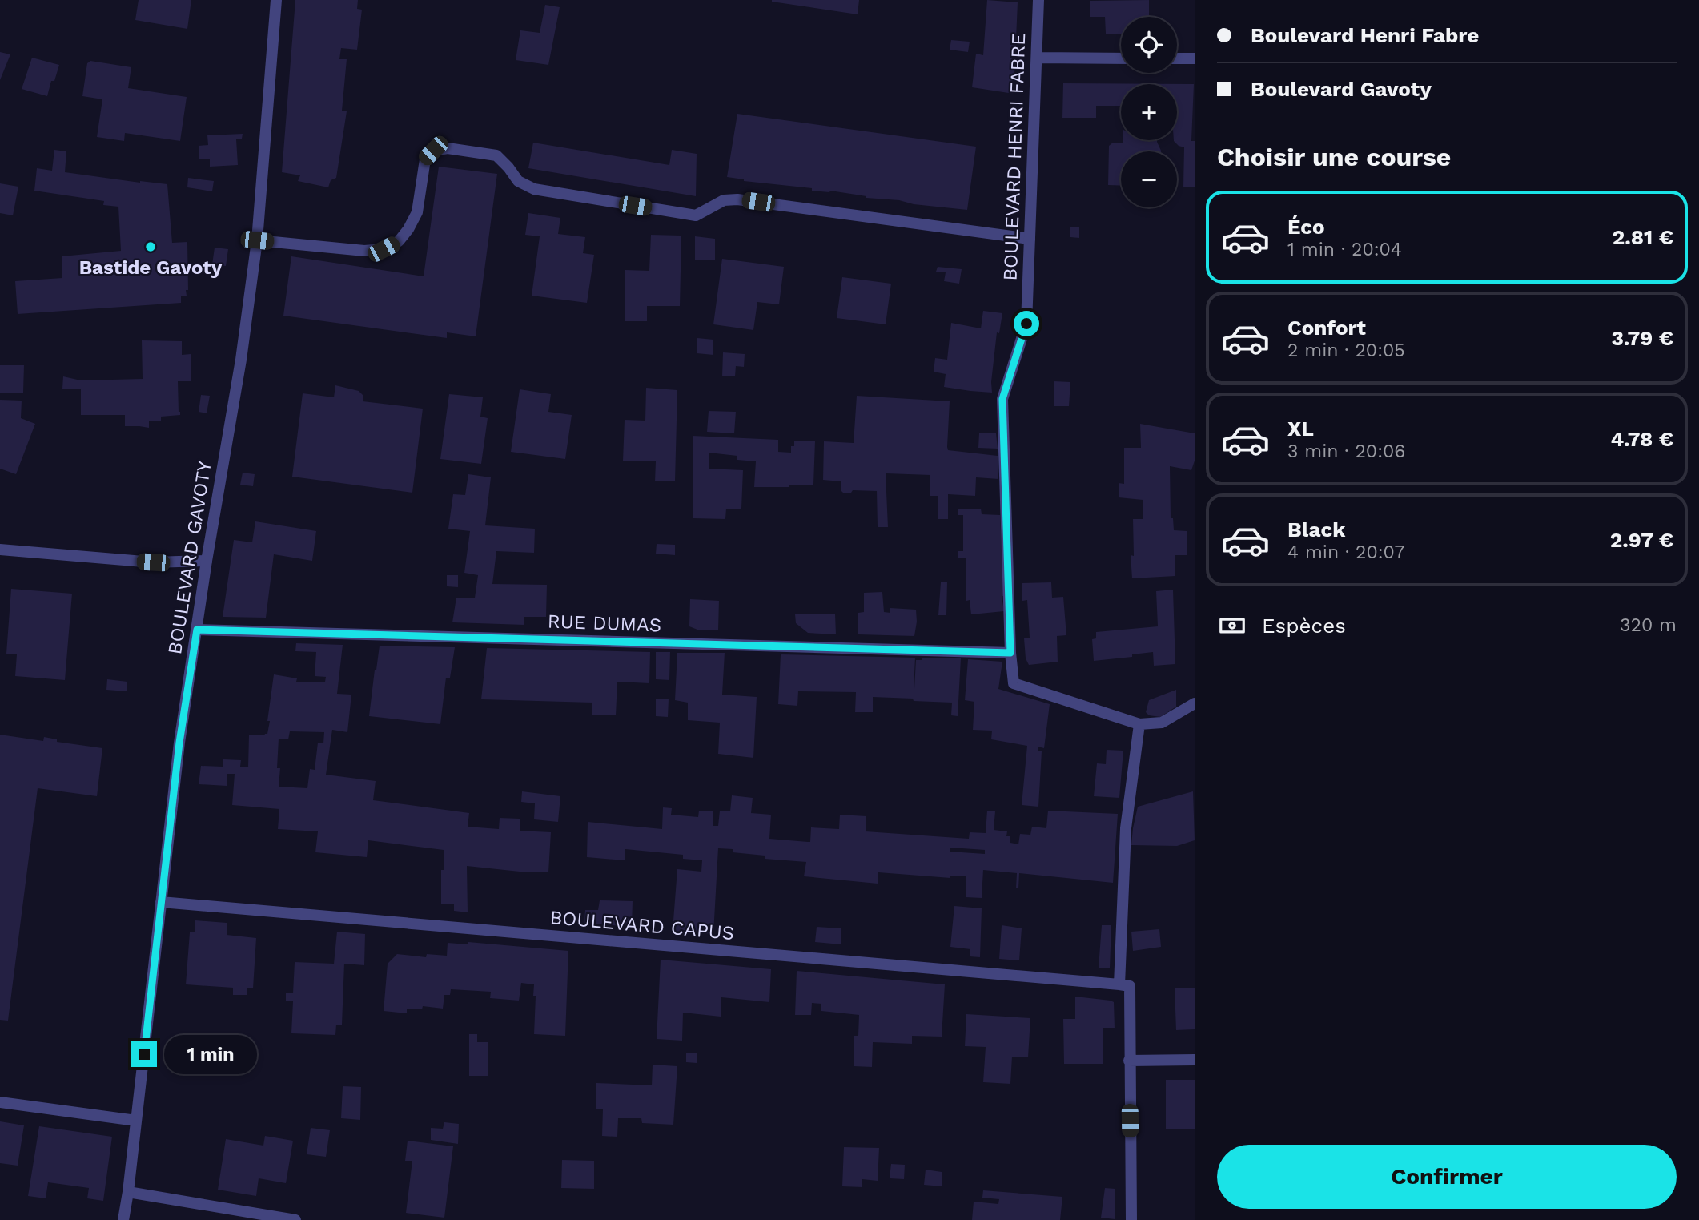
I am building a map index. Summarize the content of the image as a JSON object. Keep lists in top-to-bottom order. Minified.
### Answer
{"streets":{"street":["BOULEVARD HENRI FABRE","BOULEVARD GAVOTY","RUE DUMAS","BOULEVARD CAPUS"]},"crossings":[["BOULEVARD HENRI FABRE","RUE DUMAS"],["BOULEVARD GAVOTY","RUE DUMAS"],["BOULEVARD GAVOTY","BOULEVARD CAPUS"]],"places":["Bastide Gavoty"],"page":{"banner":["Boulevard Henri Fabre","Boulevard Gavoty"],"map_buttons":["+","−"],"heading":"Choisir une course","list":[{"name":"Éco","note":"1 min · 20:04","value":"2.81 €"},{"name":"Confort","note":"2 min · 20:05","value":"3.79 €"},{"name":"XL","note":"3 min · 20:06","value":"4.78 €"},{"name":"Black","note":"4 min · 20:07","value":"2.97 €"}],"pay":["Espèces","320 m"],"bubble":"1 min","buttons":"Confirmer"}}
